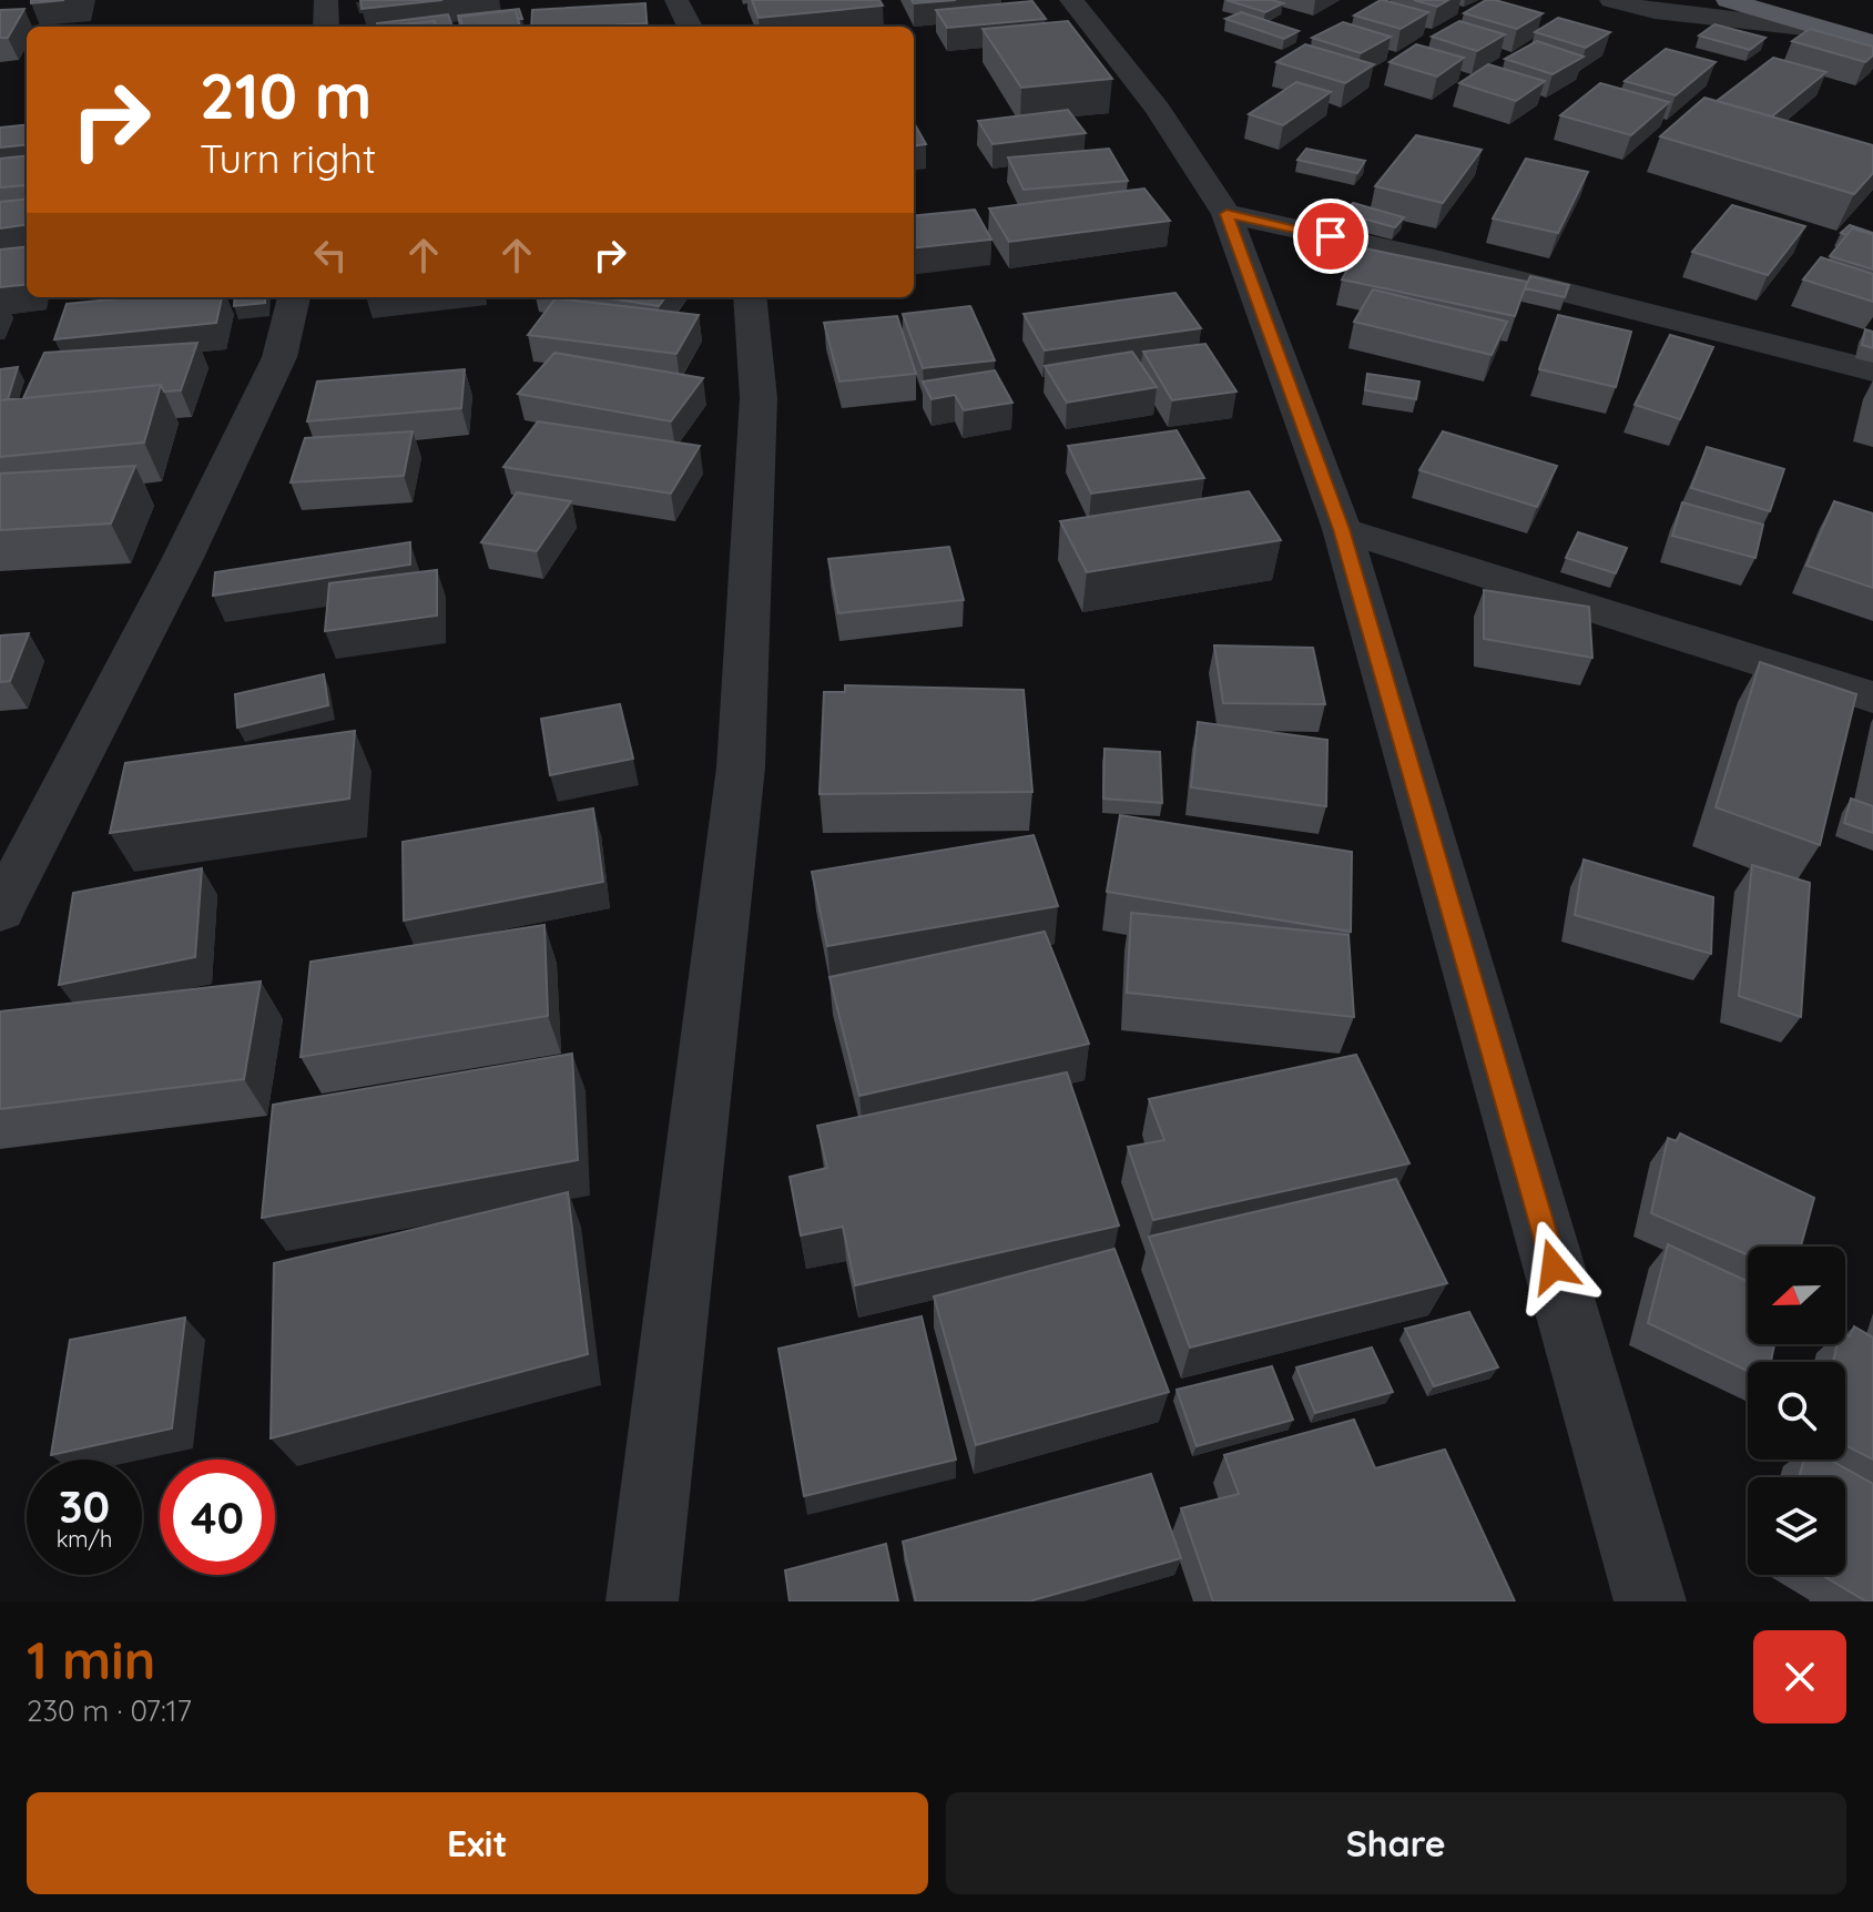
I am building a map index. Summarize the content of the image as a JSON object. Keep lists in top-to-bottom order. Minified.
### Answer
{"north":"left","page":{"turn":["210 m","Turn right"],"speed":"30 km/h","limit":"40","heading":["1 min","230 m · 07:17"],"buttons":["Exit","Share"]}}
